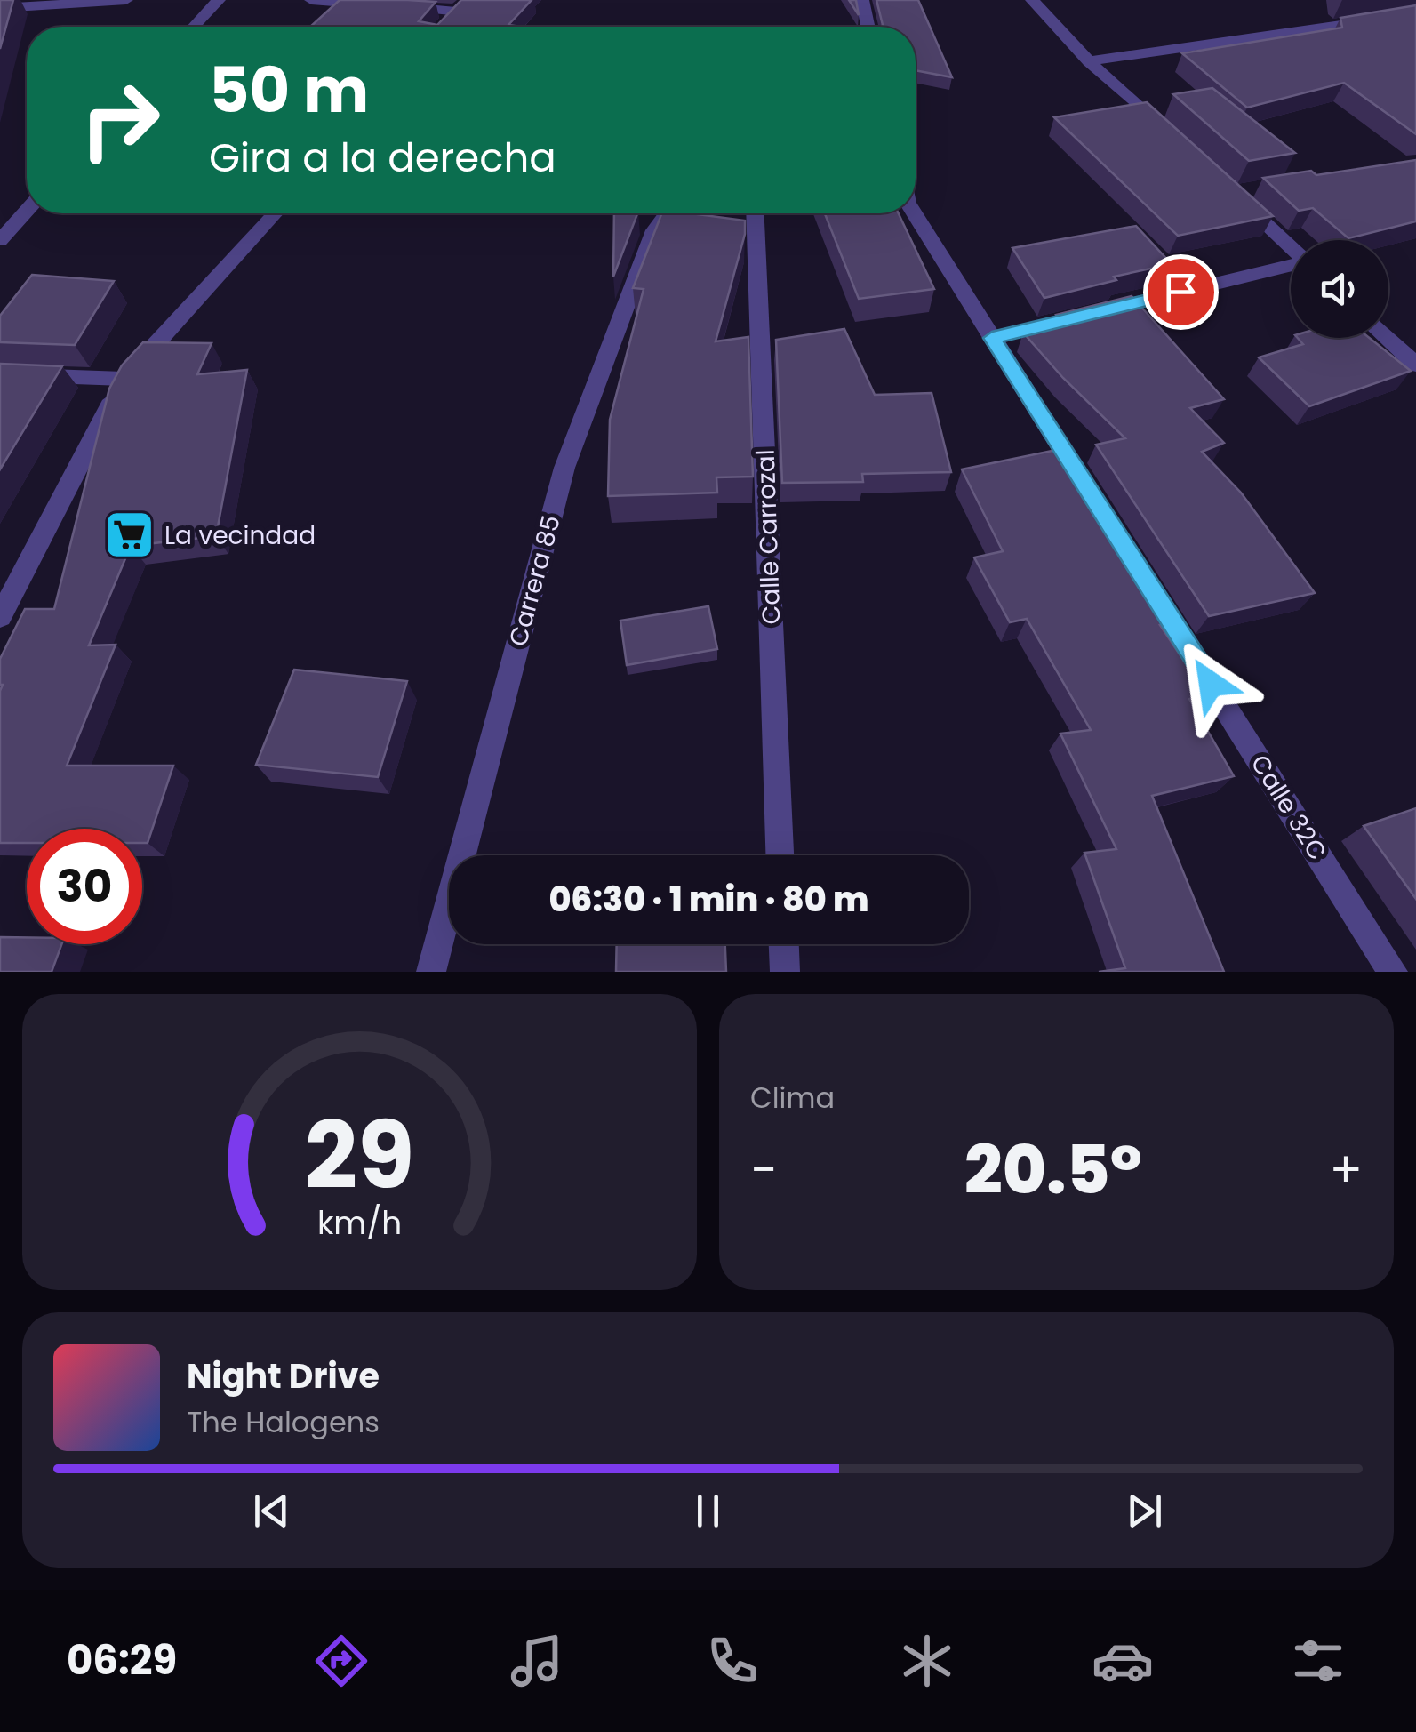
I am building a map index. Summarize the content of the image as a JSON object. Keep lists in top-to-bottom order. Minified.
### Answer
{"streets":{"street":["Calle Carrozal","Carrera 85","Calle 32C"]},"places":{"supermarket":["La vecindad"]},"page":{"turn":["50 m","Gira a la derecha"],"limit":"30","trip":"06:30 · 1 min · 80 m","tile":"Clima","heat":["−","20.5°","+"],"song":["Night Drive","The Halogens"],"tabs":"06:29","gauge":["29","km/h"]}}
